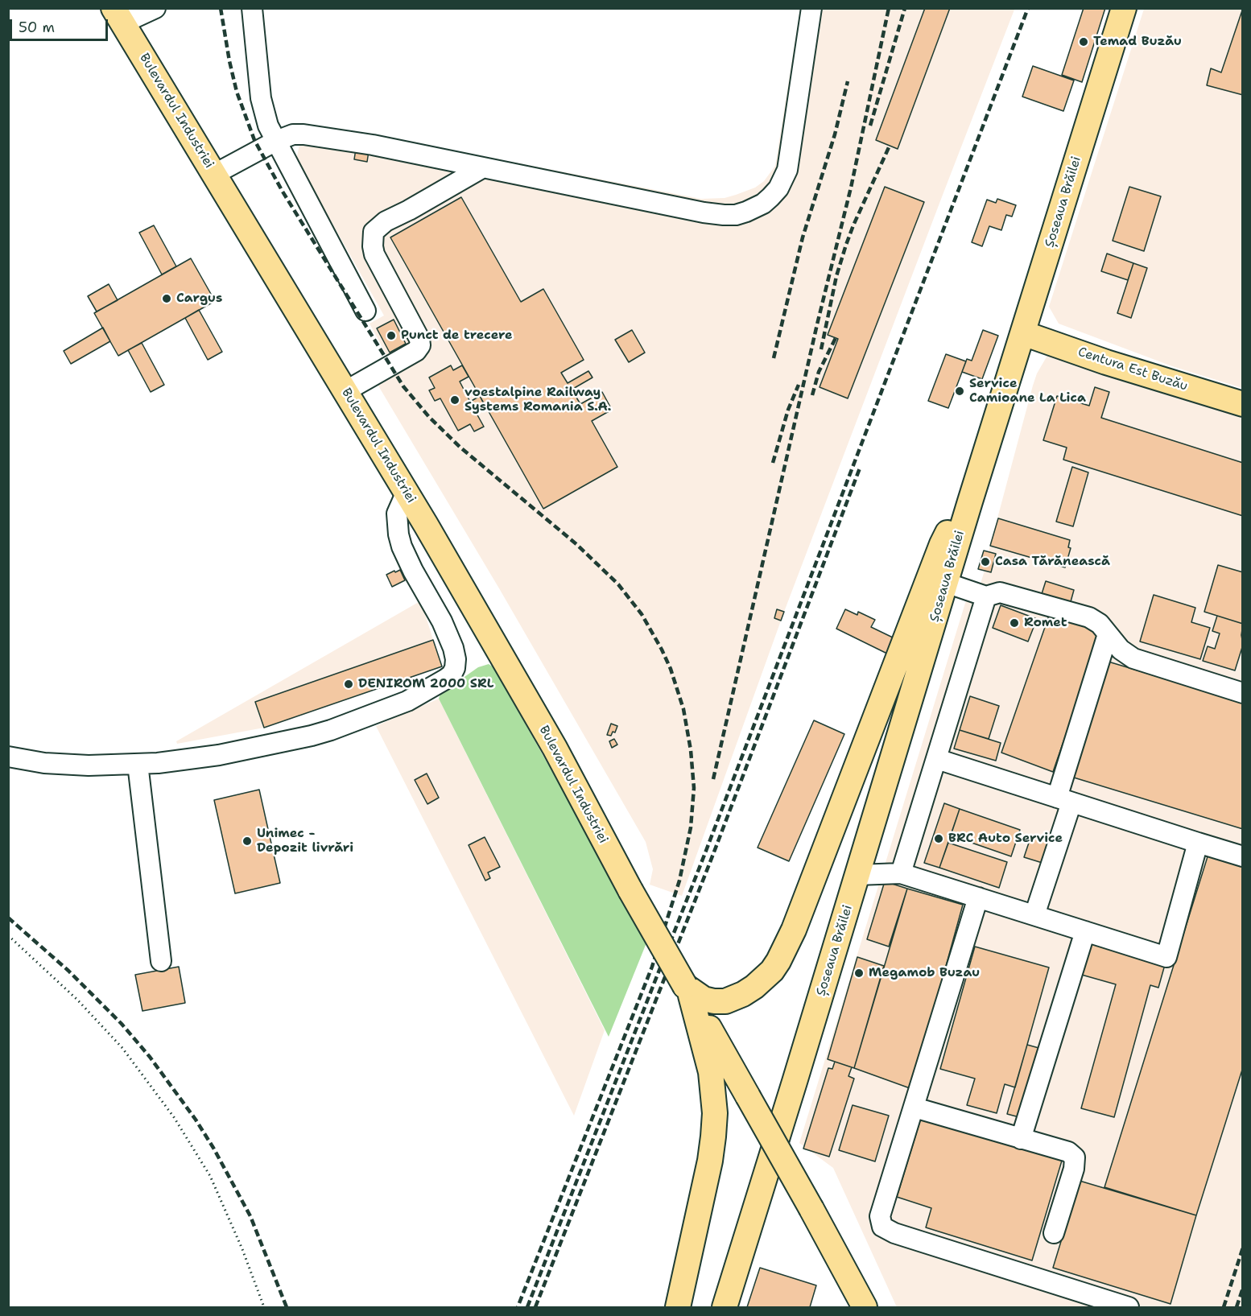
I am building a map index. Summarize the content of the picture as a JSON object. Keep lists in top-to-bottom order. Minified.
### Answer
{"streets":{"main road":["Bulevardul Industriei","Șoseaua Brăilei","Centura Est Buzău"]},"crossings":[["Șoseaua Brăilei","Centura Est Buzău"]],"places":["Temad Buzău","Cargus","Punct de trecere","Service Camioane La Lica","voestalpine Railway Systems Romania S.A.","Casa Tărănească","Romet","DENIROM 2000 SRL","BRC Auto Service","Unimec - Depozit livrări","Megamob Buzau"],"scale_bar":"50 m"}
